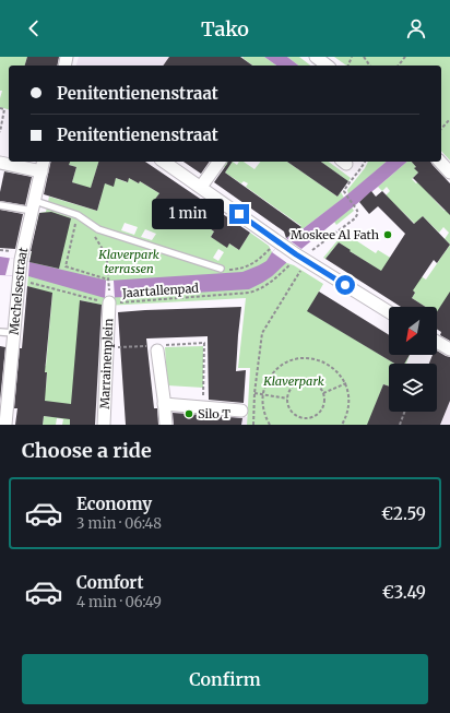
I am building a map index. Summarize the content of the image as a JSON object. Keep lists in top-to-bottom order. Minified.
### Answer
{"streets":{"street":["Mechelsestraat","Marrainenplein"],"path":["Jaartallenpad"]},"crossings":[["Jaartallenpad","Mechelsestraat"],["Jaartallenpad","Marrainenplein"]],"parks":["Klaverpark terrassen","Klaverpark"],"places":["Moskee Al Fath","Silo T"],"north":"bottom left","page":{"header":"Tako","banner":["Penitentienenstraat","Penitentienenstraat"],"bubble":"1 min","heading":"Choose a ride","list":[{"name":"Economy","note":"3 min · 06:48","value":"€2.59"},{"name":"Comfort","note":"4 min · 06:49","value":"€3.49"}],"buttons":"Confirm"}}
